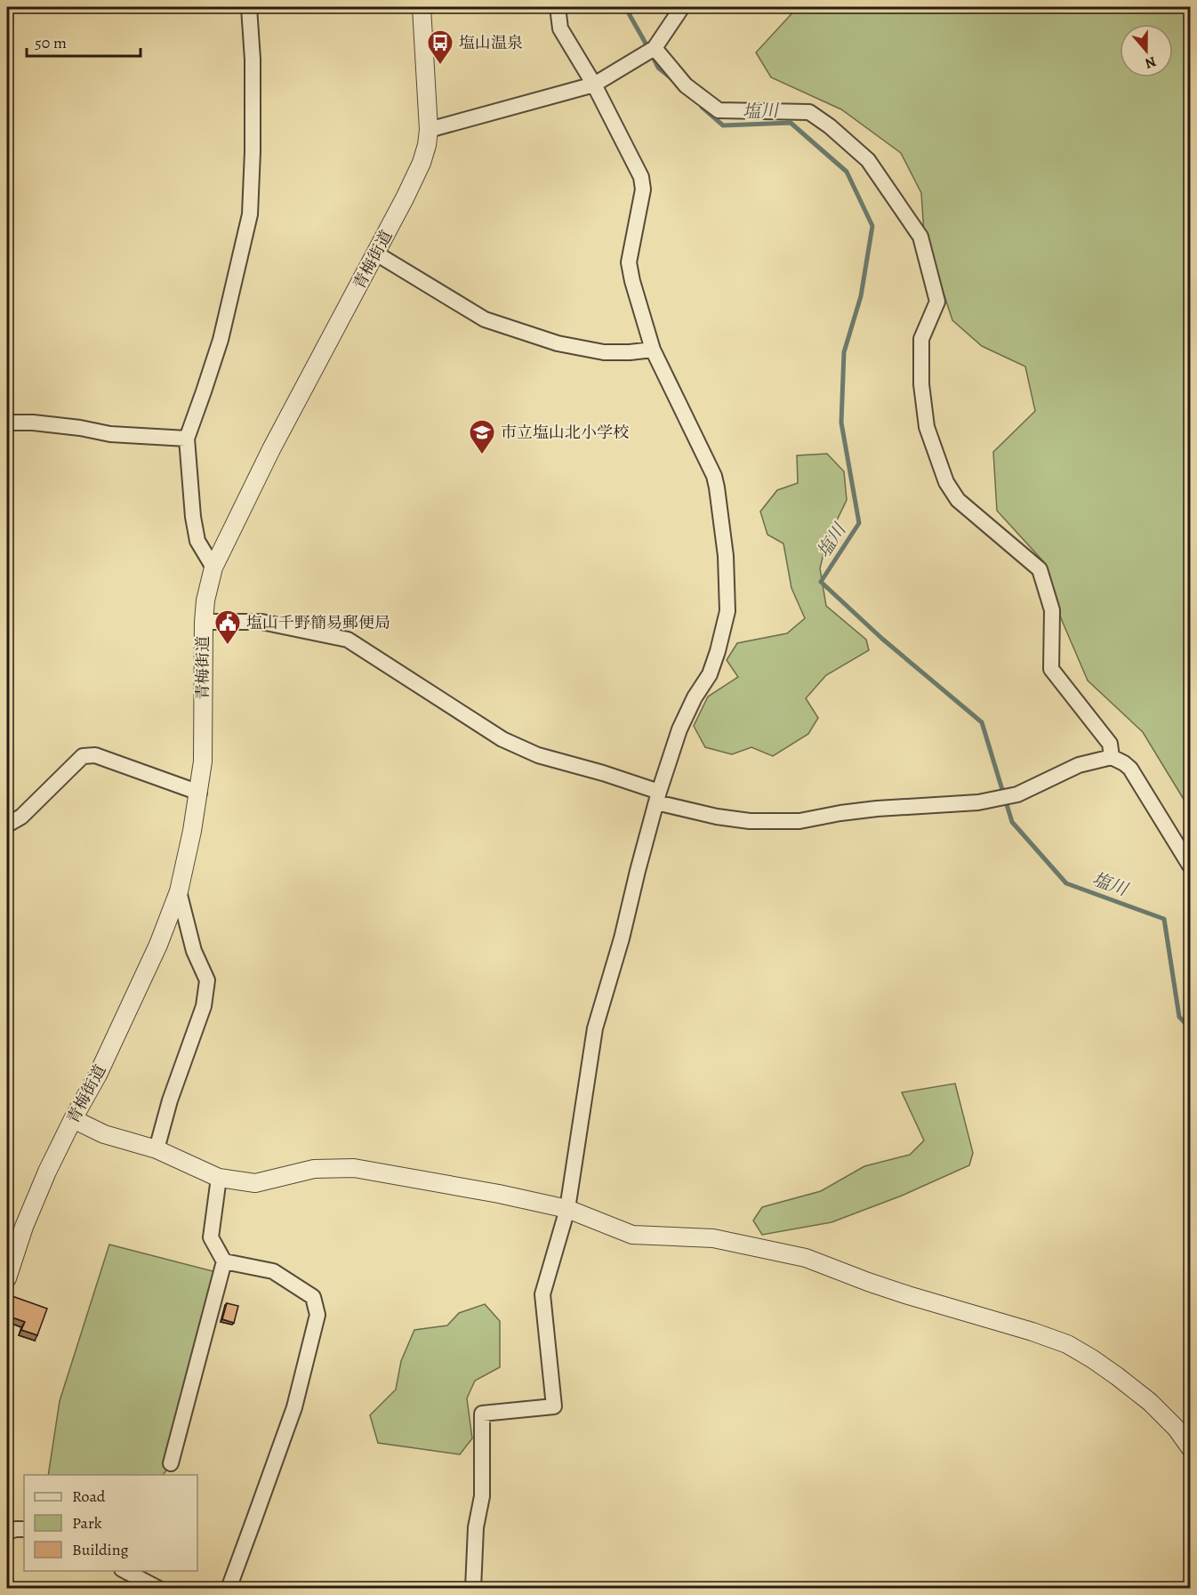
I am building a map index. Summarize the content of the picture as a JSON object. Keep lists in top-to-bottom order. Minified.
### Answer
{"streets":{"street":["青梅街道"]},"water":["塩川"],"places":{"bus stop":["塩山温泉"],"school or university":["市立塩山北小学校"],"public building":["塩山千野簡易郵便局"]},"legend":["Road","Park","Building"],"scale_bar":"50 m","north":"bottom"}
